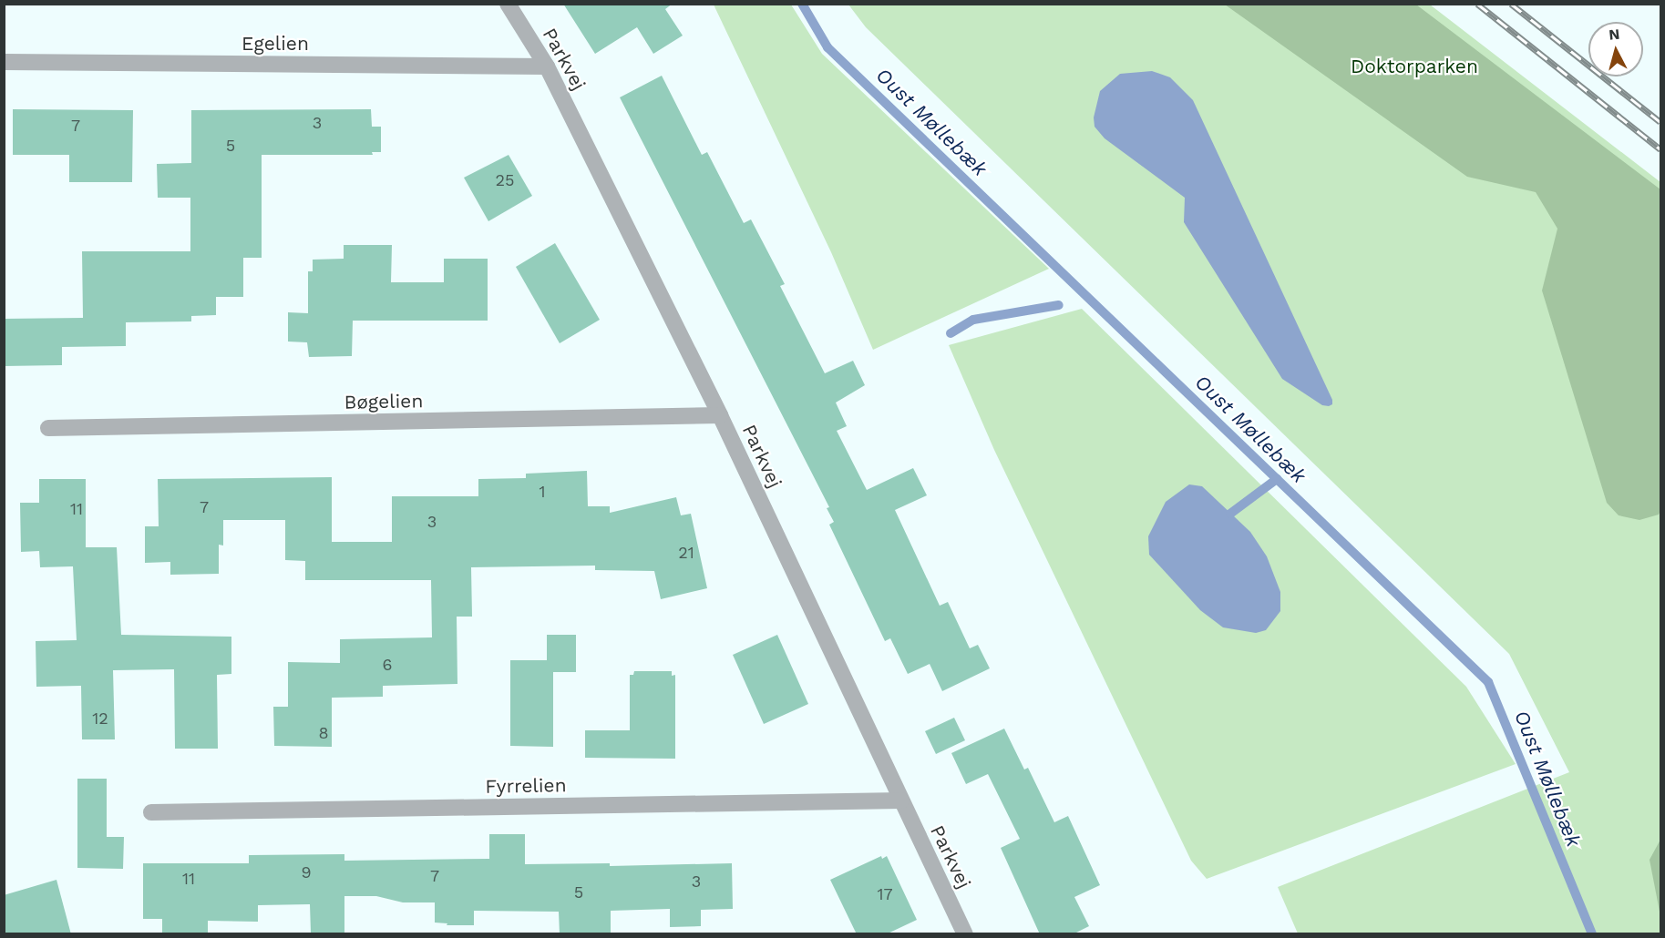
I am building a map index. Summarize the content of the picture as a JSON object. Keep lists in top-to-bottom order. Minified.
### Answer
{"streets":{"street":["Egelien","Parkvej","Bøgelien","Fyrrelien"]},"crossings":[["Egelien","Parkvej"],["Parkvej","Bøgelien"],["Parkvej","Fyrrelien"]],"water":["Oust Møllebæk"],"parks":["Doktorparken"],"house_numbers":["3","7","5","25","1","7","11","3","21","6","12","8","9","7","11","3","5","17"],"north":"top"}
